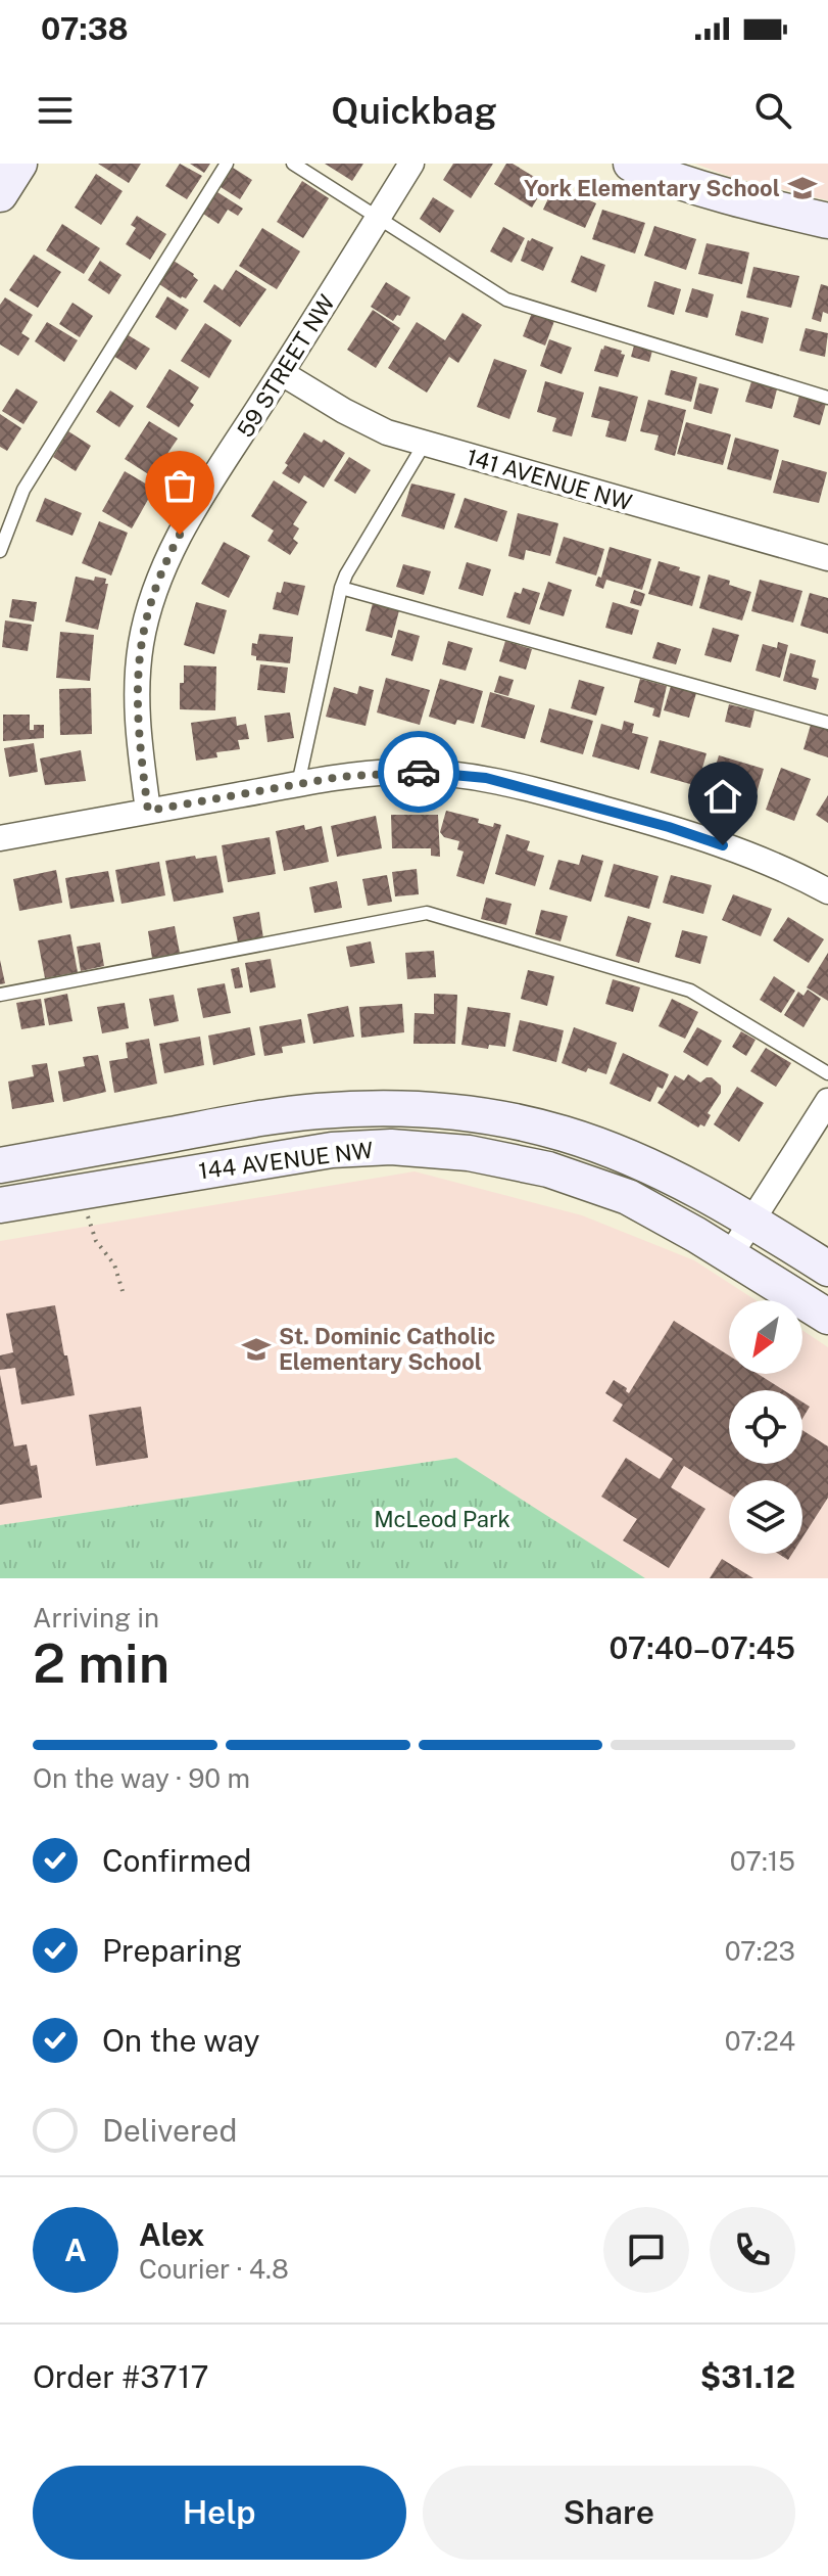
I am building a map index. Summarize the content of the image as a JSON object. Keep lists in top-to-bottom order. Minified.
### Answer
{"streets":{"street":["59 STREET NW","141 AVENUE NW","144 AVENUE NW"]},"crossings":[["59 STREET NW","141 AVENUE NW"]],"parks":["McLeod Park"],"places":{"school or university":["York Elementary School","St. Dominic Catholic Elementary School"]},"north":"bottom left","page":{"status":"07:38","header":"Quickbag","heading":["2 min","Arriving in","07:40–07:45"],"panel":["Alex","Courier · 4.8","Order #3717","$31.12"],"bar":"On the way · 90 m","list":[["Confirmed","07:15"],["Preparing","07:23"],["On the way","07:24"],"Delivered"],"round":"A","buttons":["Help","Share"]}}
